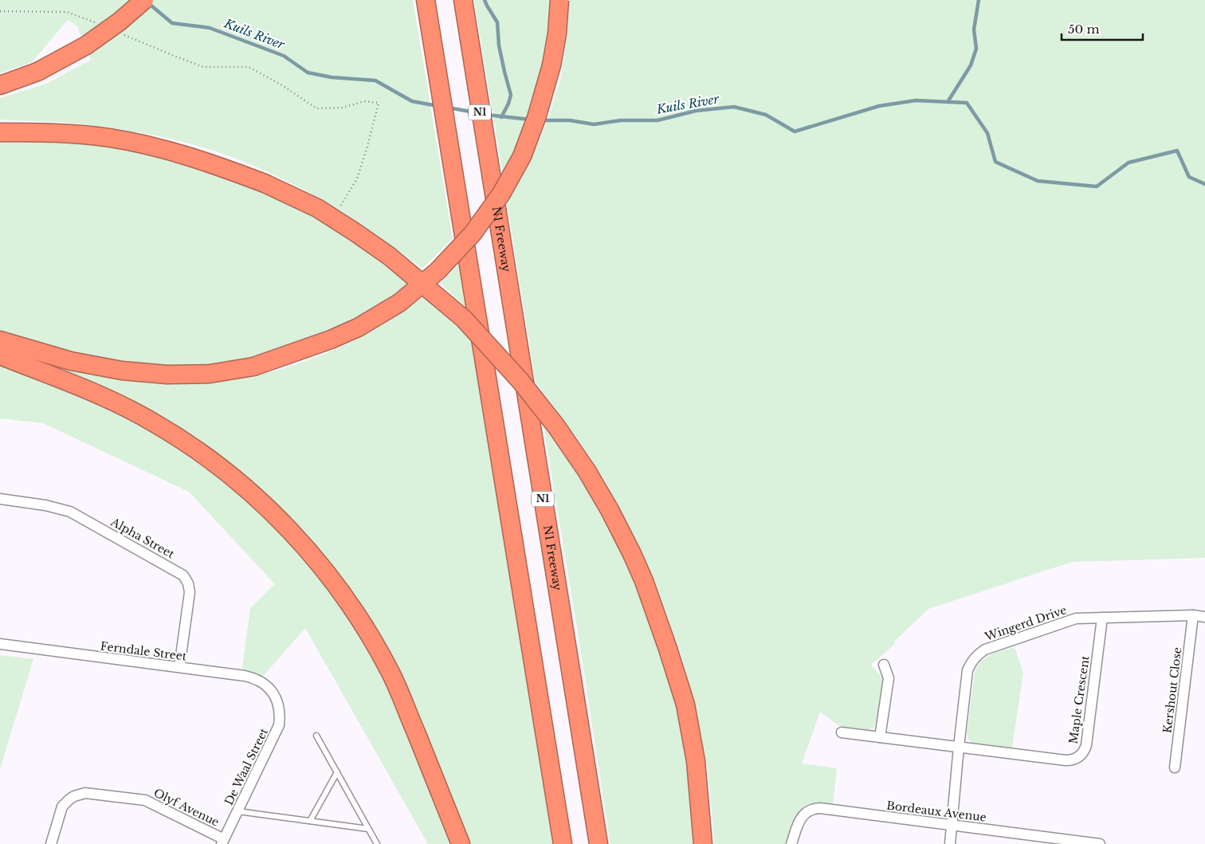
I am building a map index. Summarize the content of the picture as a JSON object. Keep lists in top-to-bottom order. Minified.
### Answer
{"streets":{"highway":["N1","N1 Freeway"],"street":["Alpha Street","Wingerd Drive","Ferndale Street","Kershout Close","Maple Crescent","De Waal Street","Olyf Avenue","Bordeaux Avenue"]},"crossings":[["Alpha Street","Ferndale Street"],["Wingerd Drive","Kershout Close"],["Wingerd Drive","Maple Crescent"],["Wingerd Drive","Bordeaux Avenue"],["Ferndale Street","De Waal Street"],["De Waal Street","Olyf Avenue"]],"water":["Kuils River"],"scale_bar":"50 m"}
